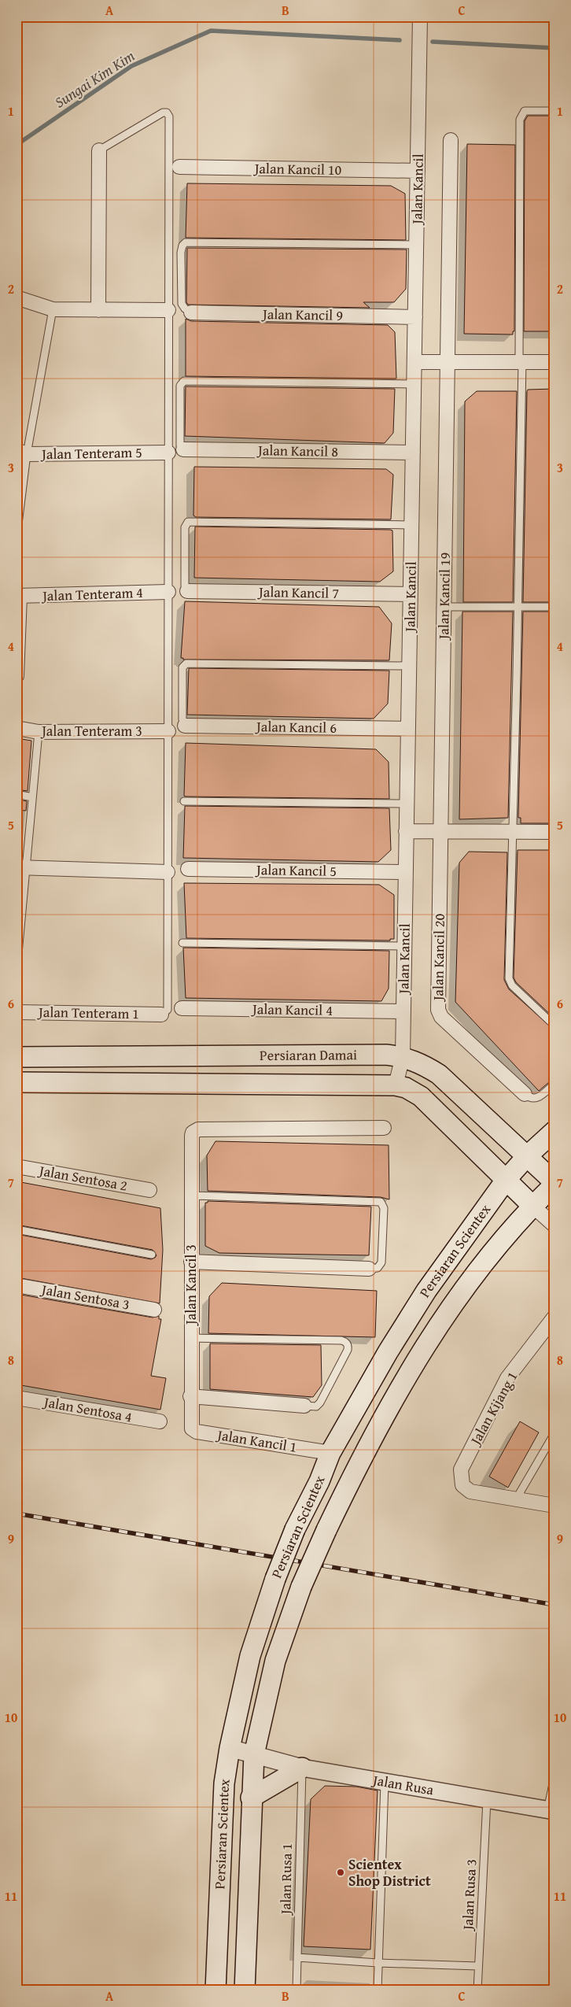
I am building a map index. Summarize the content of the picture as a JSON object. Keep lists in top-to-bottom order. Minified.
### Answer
{"streets":{"main road":["Persiaran Damai","Persiaran Scientex"],"street":["Jalan Kancil 10","Jalan Kancil","Jalan Kancil 9","Jalan Kancil 8","Jalan Tenteram 5","Jalan Kancil 7","Jalan Tenteram 4","Jalan Kancil 19","Jalan Kancil 6","Jalan Tenteram 3","Jalan Kancil 5","Jalan Kancil 20","Jalan Kancil 4","Jalan Tenteram 1","Jalan Sentosa 2","Jalan Kancil 3","Jalan Sentosa 3","Jalan Kijang 1","Jalan Sentosa 4","Jalan Kancil 1","Jalan Rusa"],"lane":["Jalan Rusa 1","Jalan Rusa 3"]},"crossings":[["Jalan Kancil 10","Jalan Kancil"],["Jalan Kancil","Jalan Kancil 9"],["Jalan Kancil","Jalan Kancil 8"],["Jalan Kancil","Jalan Kancil 7"],["Jalan Kancil","Jalan Kancil 6"],["Jalan Kancil","Jalan Kancil 5"],["Jalan Kancil","Jalan Kancil 4"],["Jalan Kancil","Persiaran Damai"],["Jalan Kancil 19","Jalan Kancil 20"],["Persiaran Damai","Persiaran Scientex"],["Persiaran Scientex","Jalan Kancil 1"],["Persiaran Scientex","Jalan Rusa"],["Jalan Kancil 3","Jalan Kancil 1"],["Jalan Rusa","Jalan Rusa 1"],["Jalan Rusa","Jalan Rusa 3"]],"water":["Sungai Kim Kim"],"places":["Scientex Shop District"],"grid":{"columns":["A","B","C"],"rows":["1","2","3","4","5","6","7","8","9","10","11"]}}
